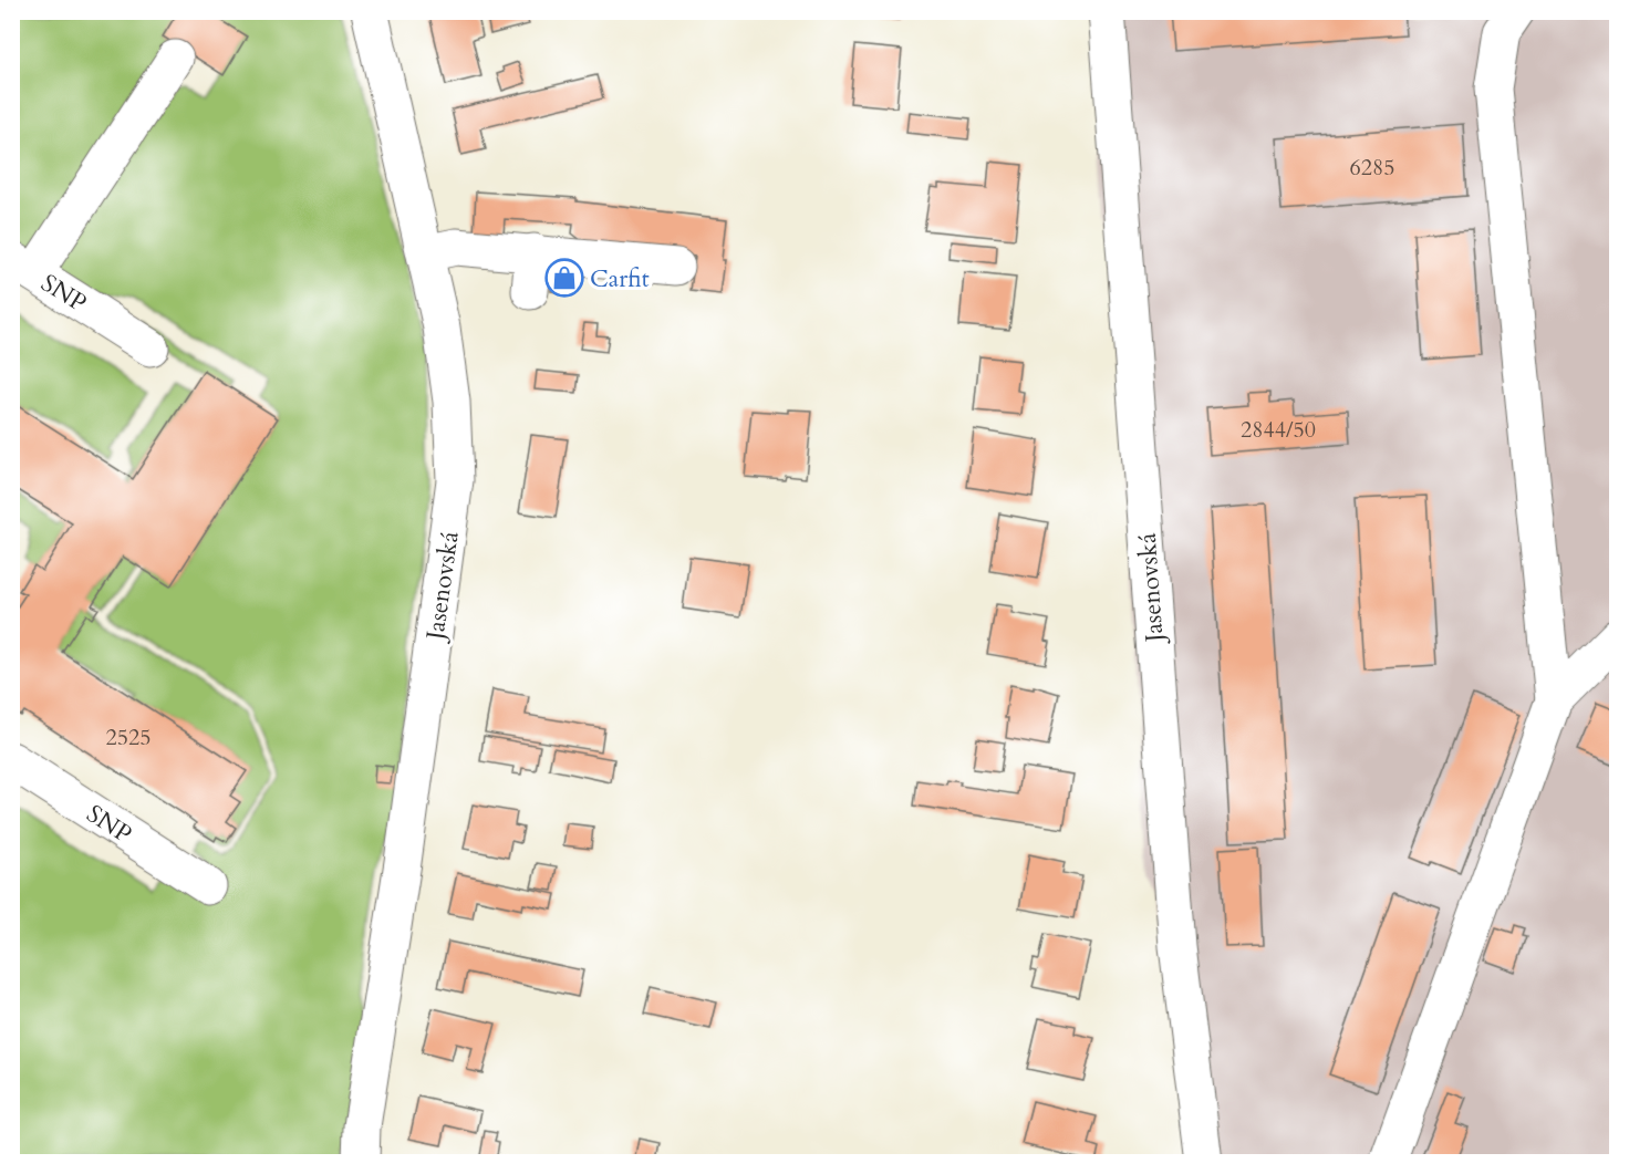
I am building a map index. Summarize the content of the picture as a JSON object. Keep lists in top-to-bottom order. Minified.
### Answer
{"streets":{"street":["SNP","Jasenovská"]},"places":{"shop":["Carfit"]},"house_numbers":["6285","2844/50","2525"]}
